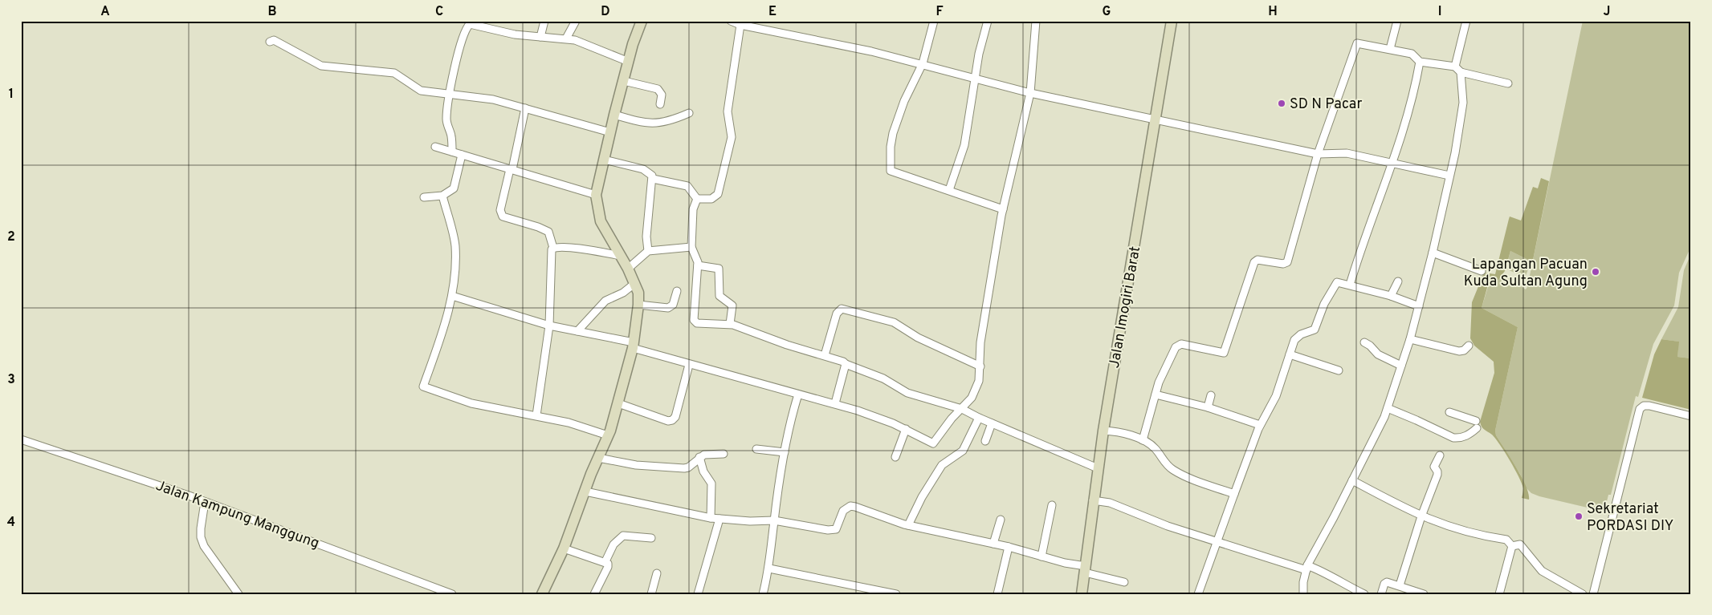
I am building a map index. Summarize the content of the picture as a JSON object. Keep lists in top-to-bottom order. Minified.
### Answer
{"streets":{"street":["Jalan Imogiri Barat","Jalan Kampung Manggung"]},"places":["SD N Pacar","Lapangan Pacuan Kuda Sultan Agung","Sekretariat PORDASI DIY"],"grid":{"columns":["A","B","C","D","E","F","G","H","I","J"],"rows":["1","2","3","4"]}}
